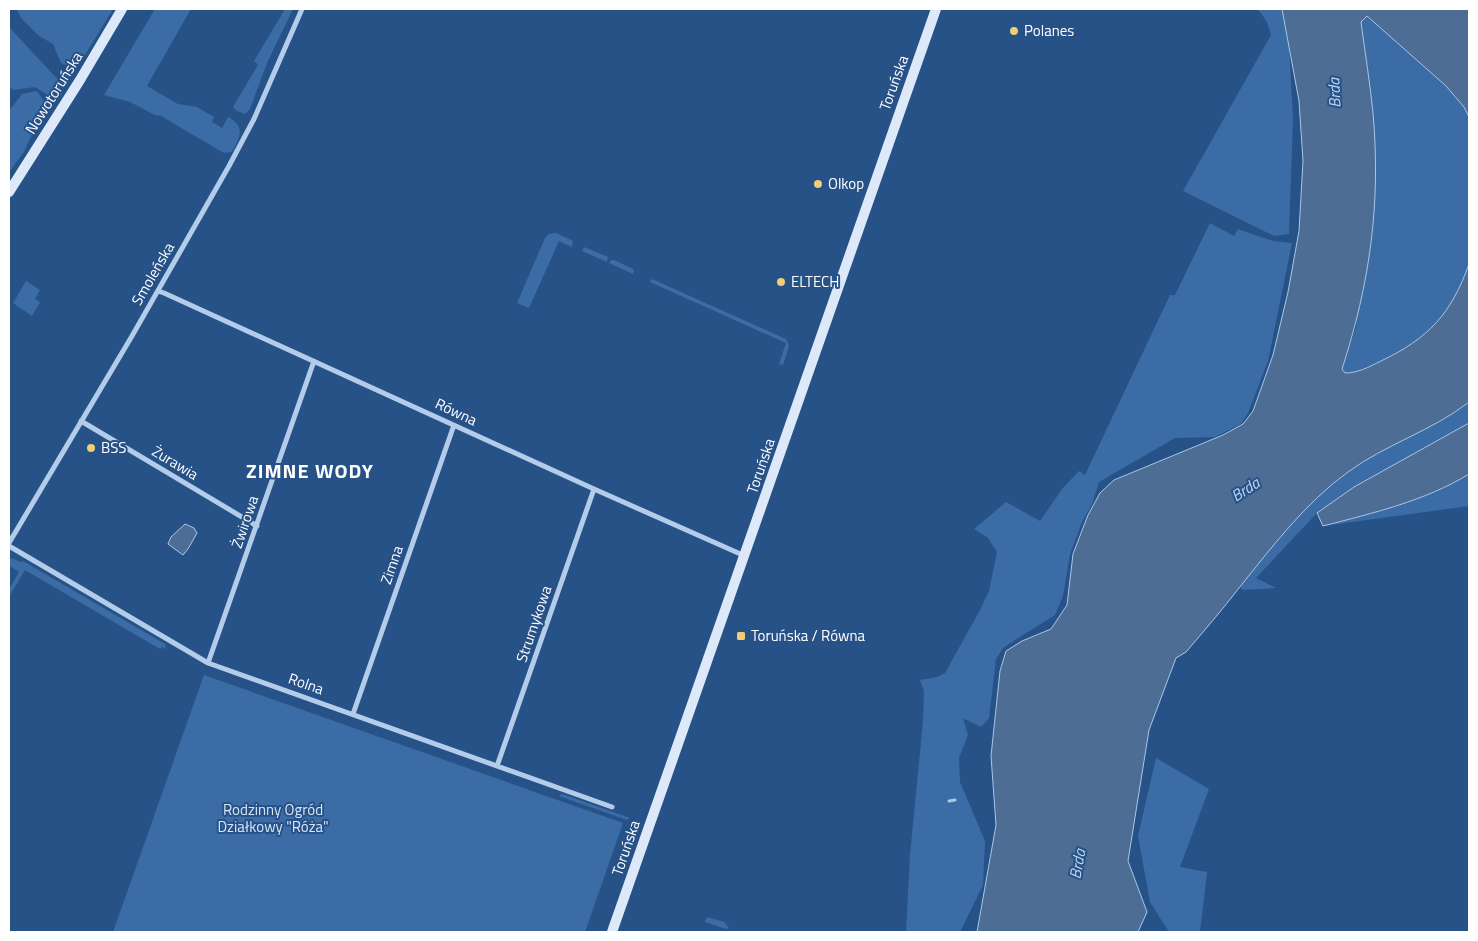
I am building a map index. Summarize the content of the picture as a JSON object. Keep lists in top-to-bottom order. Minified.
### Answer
{"streets":{"street":["Toruńska","Nowotoruńska","Smoleńska","Równa","Żurawia","Żwirowa","Zimna","Strumykowa","Rolna"]},"crossings":[["Toruńska","Równa"],["Smoleńska","Równa"],["Smoleńska","Żurawia"],["Smoleńska","Rolna"],["Równa","Żwirowa"],["Równa","Zimna"],["Równa","Strumykowa"],["Żurawia","Żwirowa"],["Żwirowa","Rolna"],["Zimna","Rolna"],["Strumykowa","Rolna"]],"districts":["ZIMNE WODY"],"water":["Brda"],"parks":["Rodzinny Ogród Działkowy \"Róża\""],"places":{"other":["Polanes","Olkop","ELTECH","BSS"],"transit":["Toruńska / Równa"]}}
